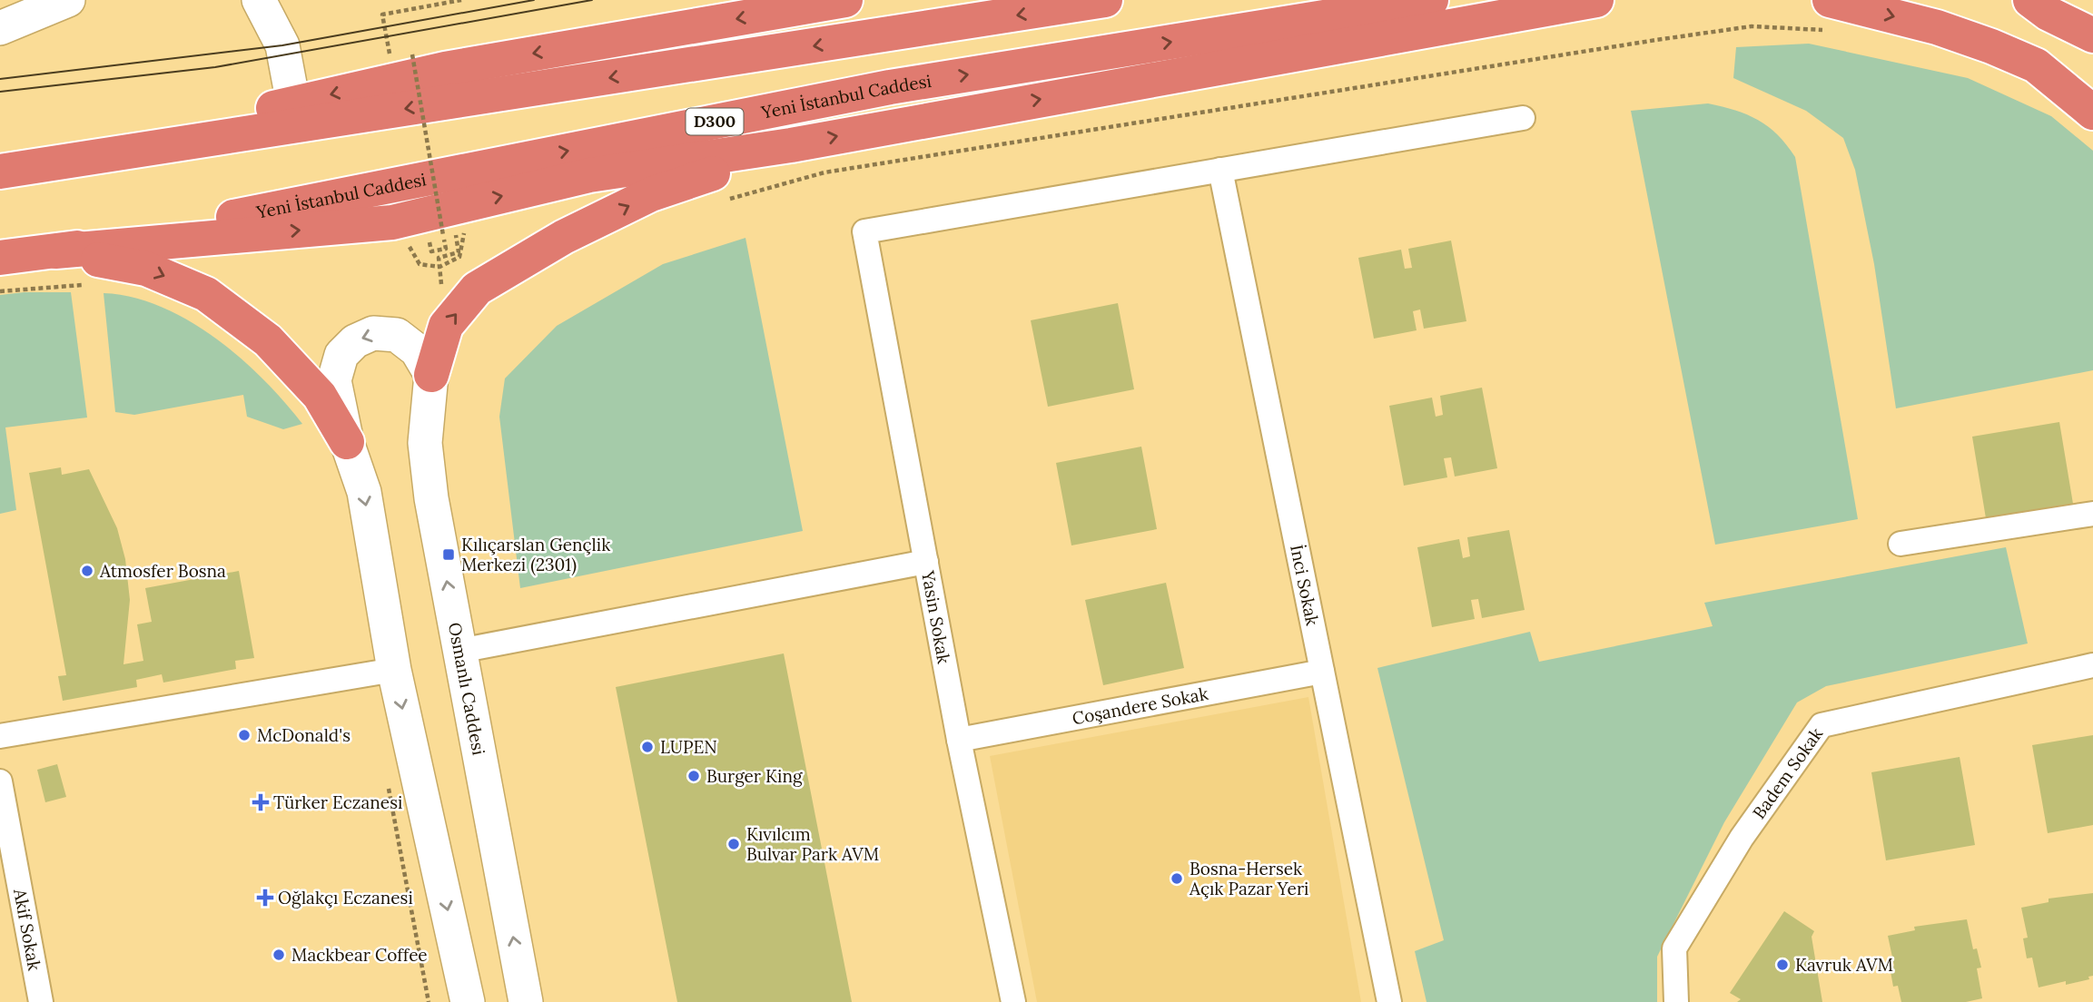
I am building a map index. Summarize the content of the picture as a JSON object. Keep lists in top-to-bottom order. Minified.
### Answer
{"streets":{"highway":["Yeni İstanbul Caddesi","D300"],"street":["İnci Sokak","Yasin Sokak","Osmanlı Caddesi","Coşandere Sokak","Badem Sokak","Akif Sokak"]},"crossings":[["İnci Sokak","Yasin Sokak"],["İnci Sokak","Coşandere Sokak"],["Yasin Sokak","Coşandere Sokak"]],"places":{"transit":["Kılıçarslan Gençlik Merkezi (2301)"],"other":["Atmosfer Bosna","McDonald's","LUPEN","Burger King","Kıvılcım Bulvar Park AVM","Bosna-Hersek Açık Pazar Yeri","Mackbear Coffee","Kavruk AVM"],"health":["Türker Eczanesi","Oğlakçı Eczanesi"]}}
